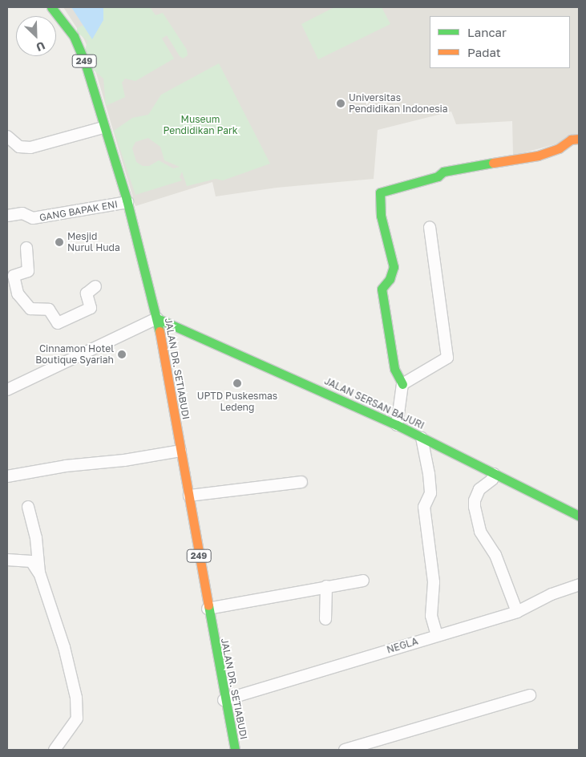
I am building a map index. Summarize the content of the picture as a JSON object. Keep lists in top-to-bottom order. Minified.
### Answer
{"streets":{"main road":["249","JALAN DR. SETIABUDI","JALAN SERSAN BAJURI"],"street":["GANG BAPAK ENI","NEGLA"]},"crossings":[["GANG BAPAK ENI","JALAN DR. SETIABUDI"],["JALAN DR. SETIABUDI","JALAN SERSAN BAJURI"],["JALAN DR. SETIABUDI","NEGLA"]],"parks":["Museum Pendidikan Park"],"places":["Universitas Pendidikan Indonesia","Mesjid Nurul Huda","Cinnamon Hotel Boutique Syariah","UPTD Puskesmas Ledeng"],"legend":["Lancar","Padat"],"north":"bottom right"}
